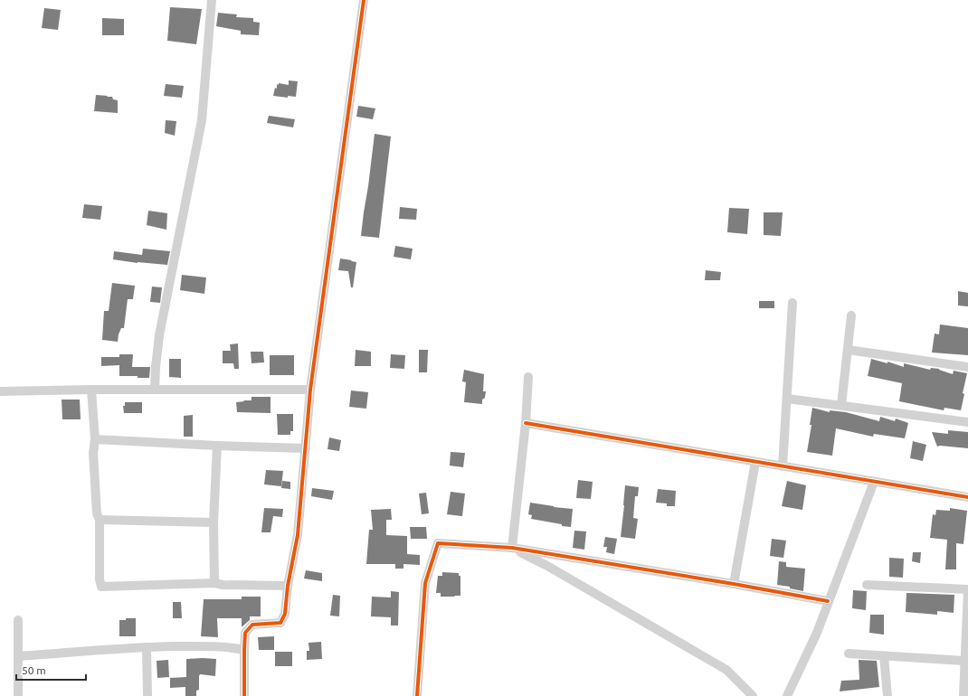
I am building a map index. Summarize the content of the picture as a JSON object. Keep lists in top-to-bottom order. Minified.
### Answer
{"scale_bar":"50 m"}
